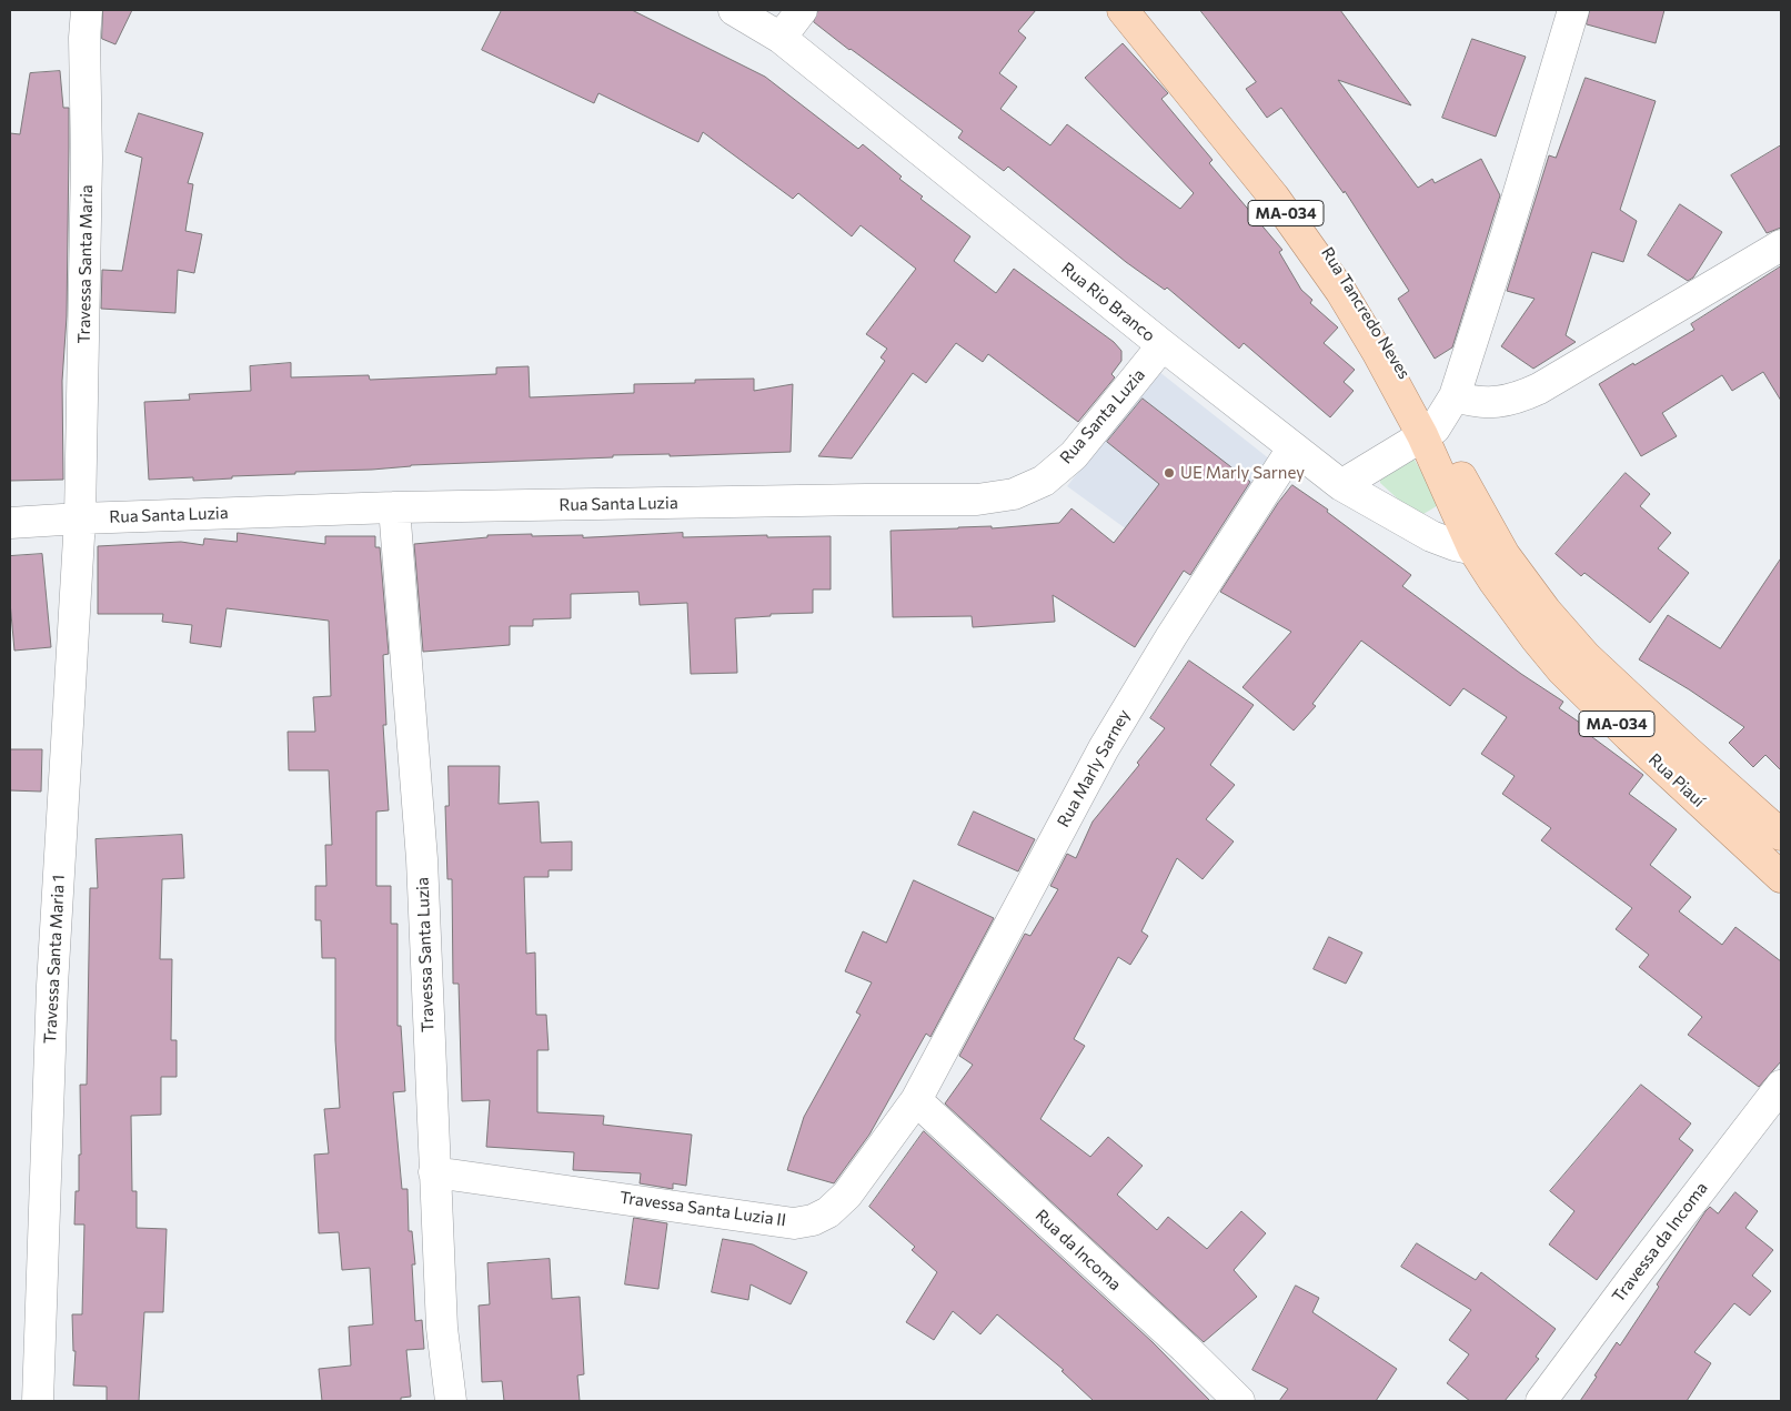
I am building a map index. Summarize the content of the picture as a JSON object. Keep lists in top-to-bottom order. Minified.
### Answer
{"streets":{"main road":["MA-034","Rua Tancredo Neves","Rua Piauí"],"street":["Travessa Santa Maria","Rua Rio Branco","Rua Santa Luzia","Rua Marly Sarney","Travessa Santa Luzia","Travessa Santa Maria 1","Travessa Santa Luzia II","Travessa da Incoma","Rua da Incoma"]},"crossings":[["Travessa Santa Maria","Rua Santa Luzia"],["Travessa Santa Maria","Travessa Santa Maria 1"],["Rua Rio Branco","Rua Tancredo Neves"],["Rua Rio Branco","Rua Santa Luzia"],["Rua Rio Branco","Rua Marly Sarney"],["Rua Rio Branco","Rua Piauí"],["Rua Tancredo Neves","Rua Piauí"],["Rua Santa Luzia","Travessa Santa Luzia"],["Rua Santa Luzia","Travessa Santa Maria 1"],["Rua Marly Sarney","Travessa Santa Luzia II"],["Rua Marly Sarney","Rua da Incoma"],["Travessa Santa Luzia","Travessa Santa Luzia II"],["Travessa Santa Luzia II","Rua da Incoma"]],"places":["UE Marly Sarney"]}
